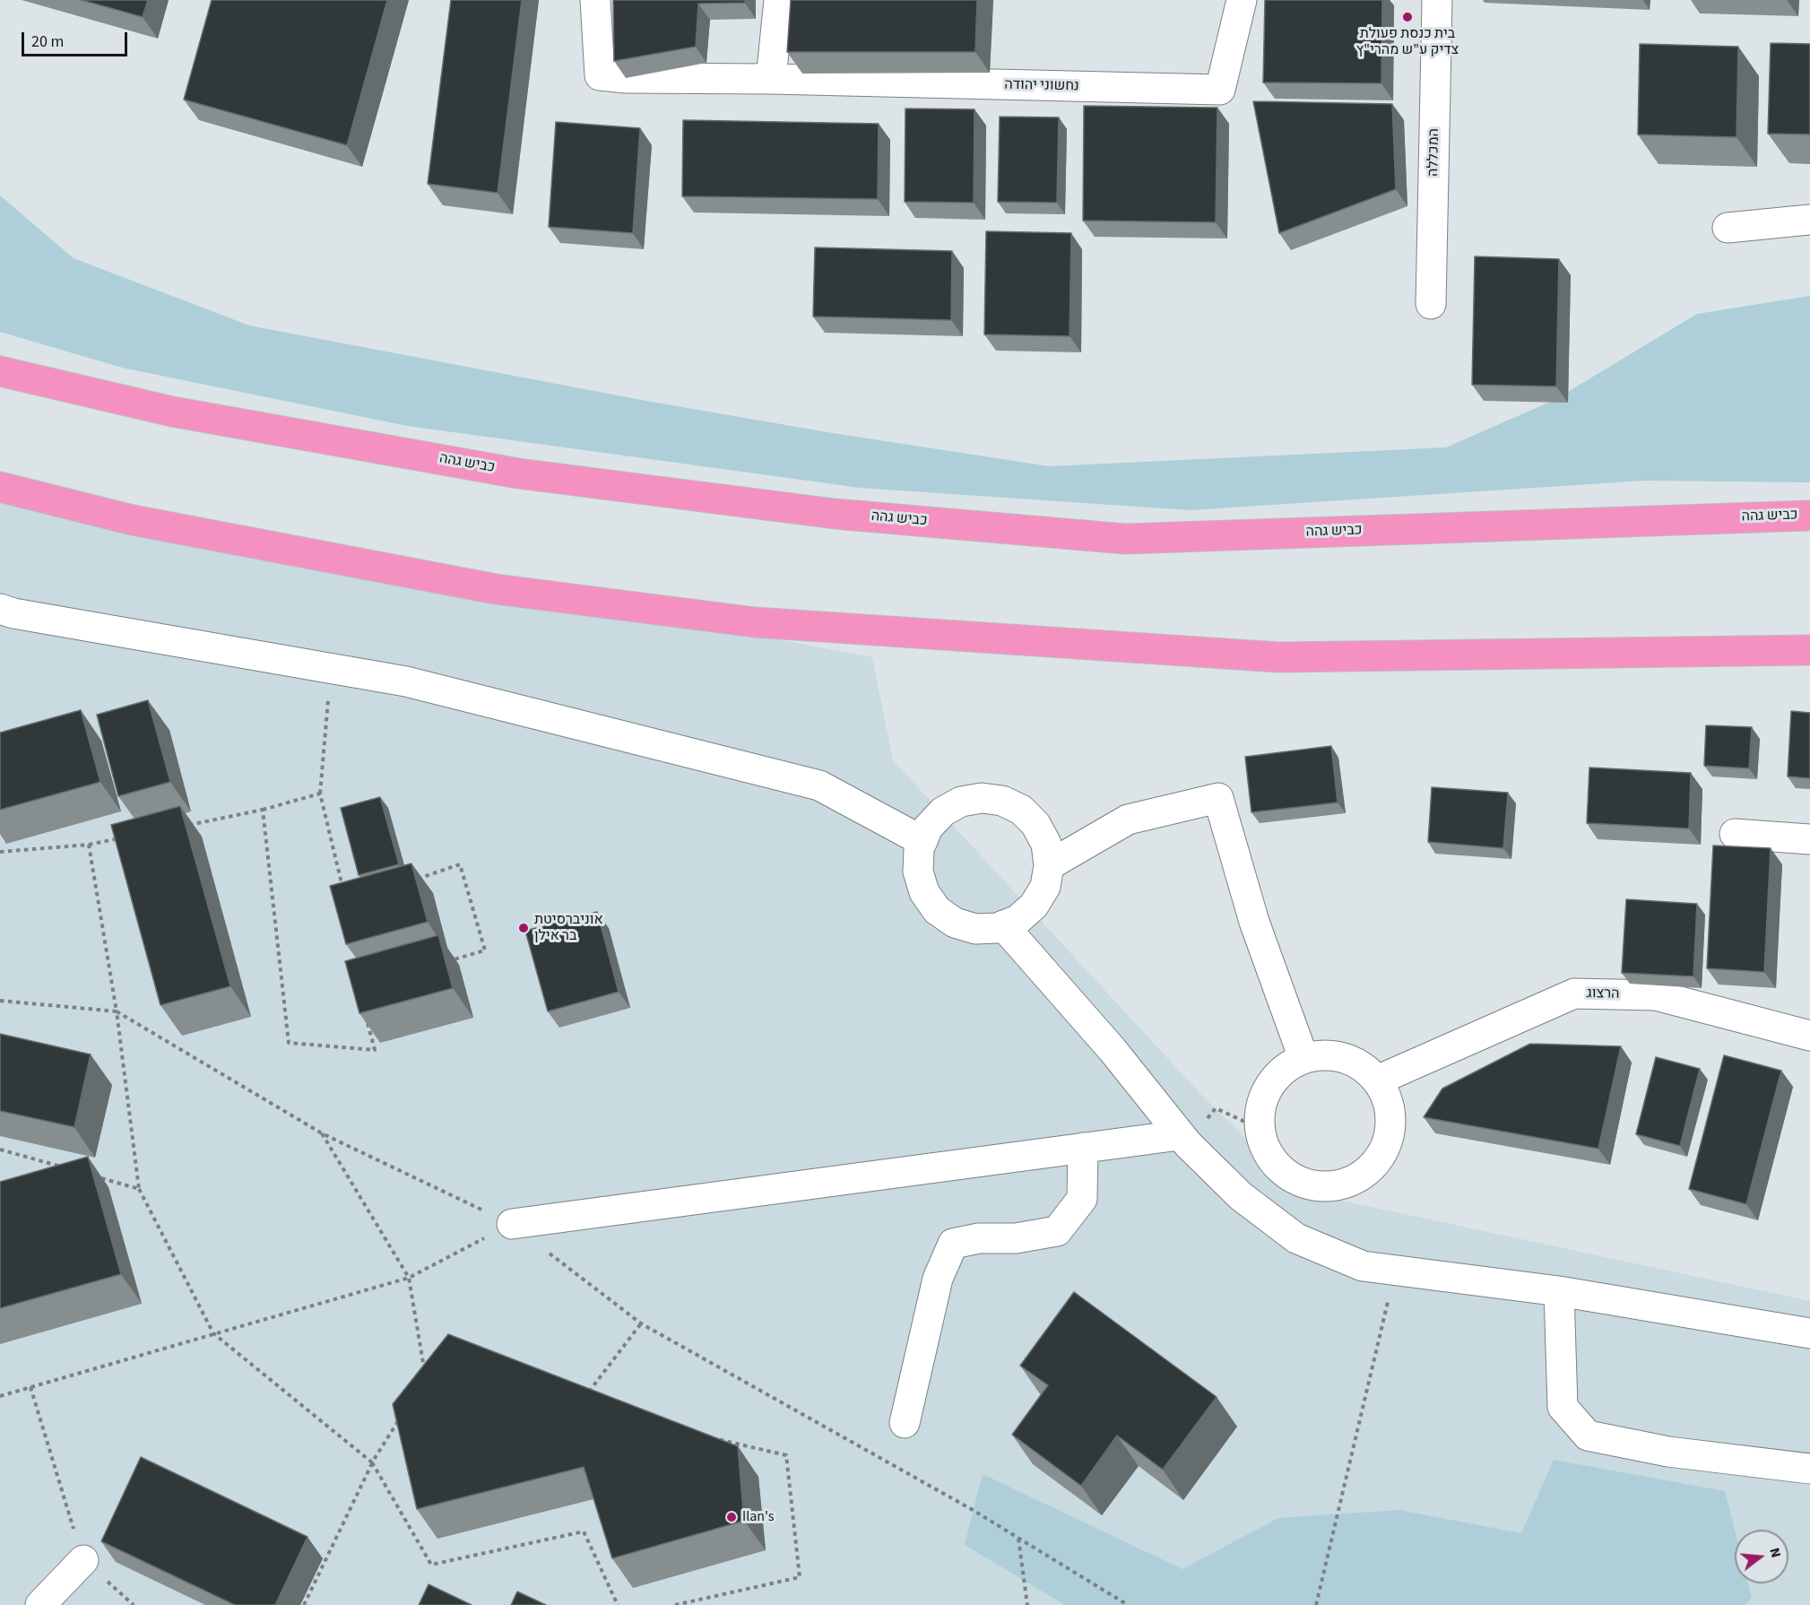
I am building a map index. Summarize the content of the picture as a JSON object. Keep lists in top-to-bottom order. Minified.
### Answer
{"streets":{"highway":["כביש גהה"],"street":["נחשוני יהודה","המכללה","הרצוג"]},"places":["בית כנסת פעולת צדיק ע\"ש מהרי\"ץ","אוניברסיטת בר אילן","Ilan's"],"scale_bar":"20 m","north":"right"}
